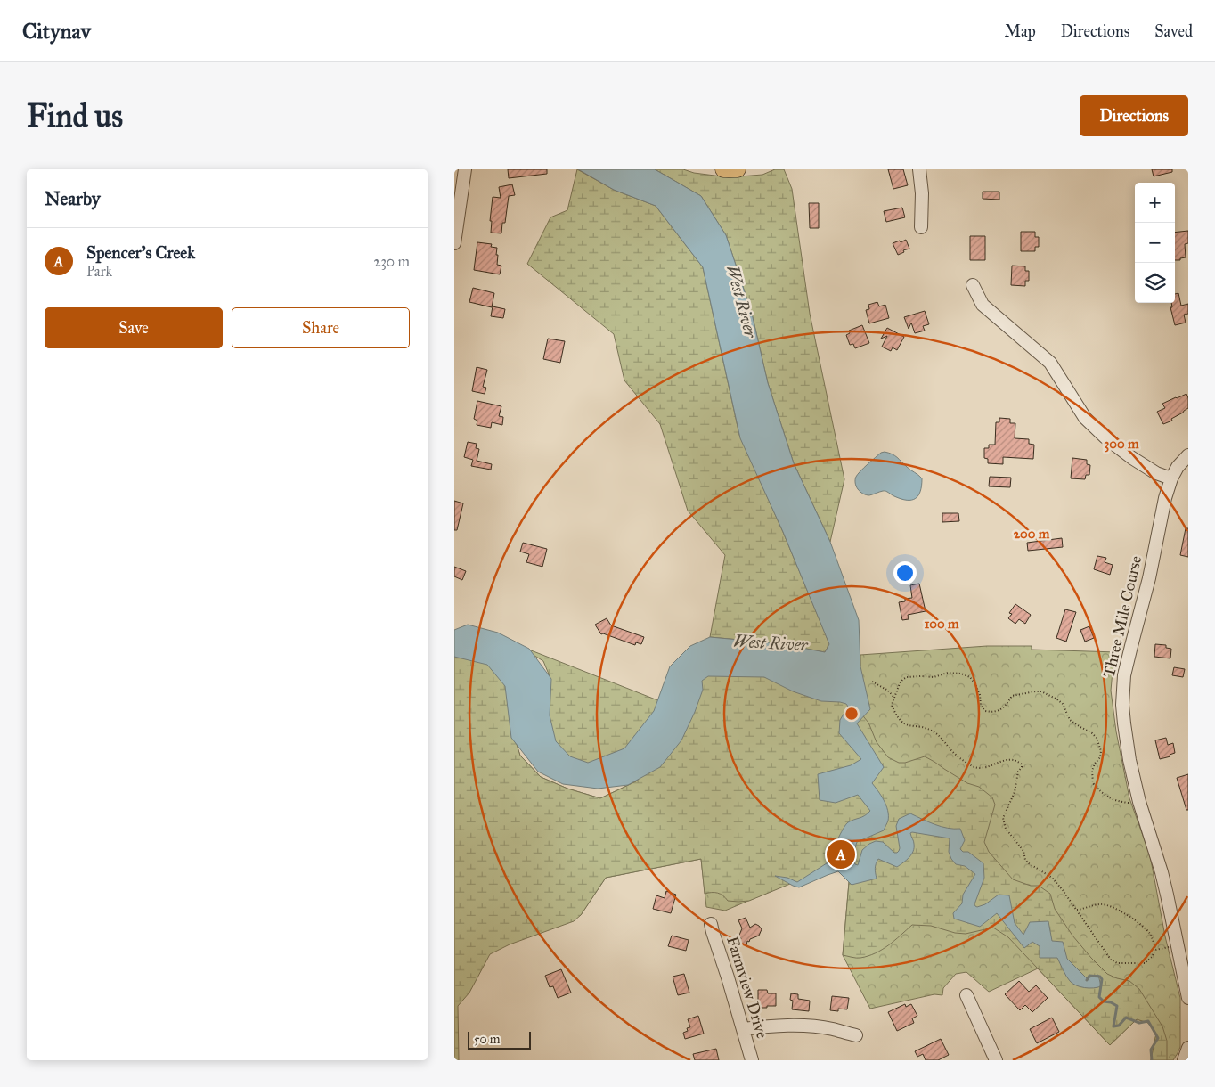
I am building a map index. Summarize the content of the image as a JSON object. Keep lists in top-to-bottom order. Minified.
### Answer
{"streets":{"street":["Three Mile Course","Farmview Drive"]},"water":["West River"],"scale_bar":"50 m","page":{"header":"Citynav","nav":["Map","Directions","Saved"],"buttons":["Directions",["Save","Share"]],"title":"Find us","heading":"Nearby","map_buttons":["+","−"],"list":[{"mark":"A","name":"Spencer's Creek","note":"Park","value":"230 m"}],"pins":"A","scale":"50 m"},"rings":["300 m","200 m","100 m"]}
